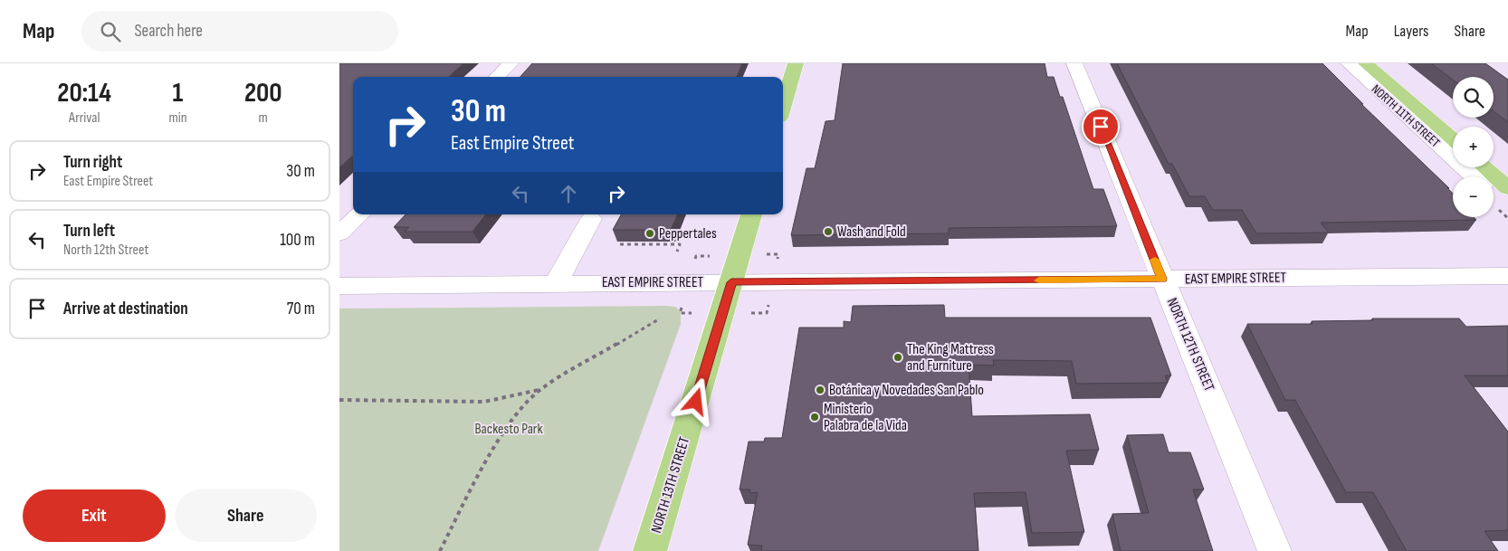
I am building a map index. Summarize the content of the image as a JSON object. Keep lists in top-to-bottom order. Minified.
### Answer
{"streets":{"main road":["NORTH 11TH STREET","NORTH 13TH STREET"],"street":["EAST EMPIRE STREET","NORTH 12TH STREET"]},"crossings":[["EAST EMPIRE STREET","NORTH 12TH STREET"],["EAST EMPIRE STREET","NORTH 13TH STREET"]],"parks":["Backesto Park"],"places":["Wash and Fold","Peppertales","The King Mattress and Furniture","Botánica y Novedades San Pablo","Ministerio Palabra de la Vida"],"page":{"header":"Map","search":"Search here","nav":["Map","Layers","Share"],"eta":["20:14","Arrival","1","min","200","m"],"map_buttons":["+","−"],"turn":["30 m","East Empire Street"],"list":[{"name":"Turn right","note":"East Empire Street","value":"30 m"},{"name":"Turn left","note":"North 12th Street","value":"100 m"},{"name":"Arrive at destination","value":"70 m"}],"buttons":["Exit","Share"]}}
